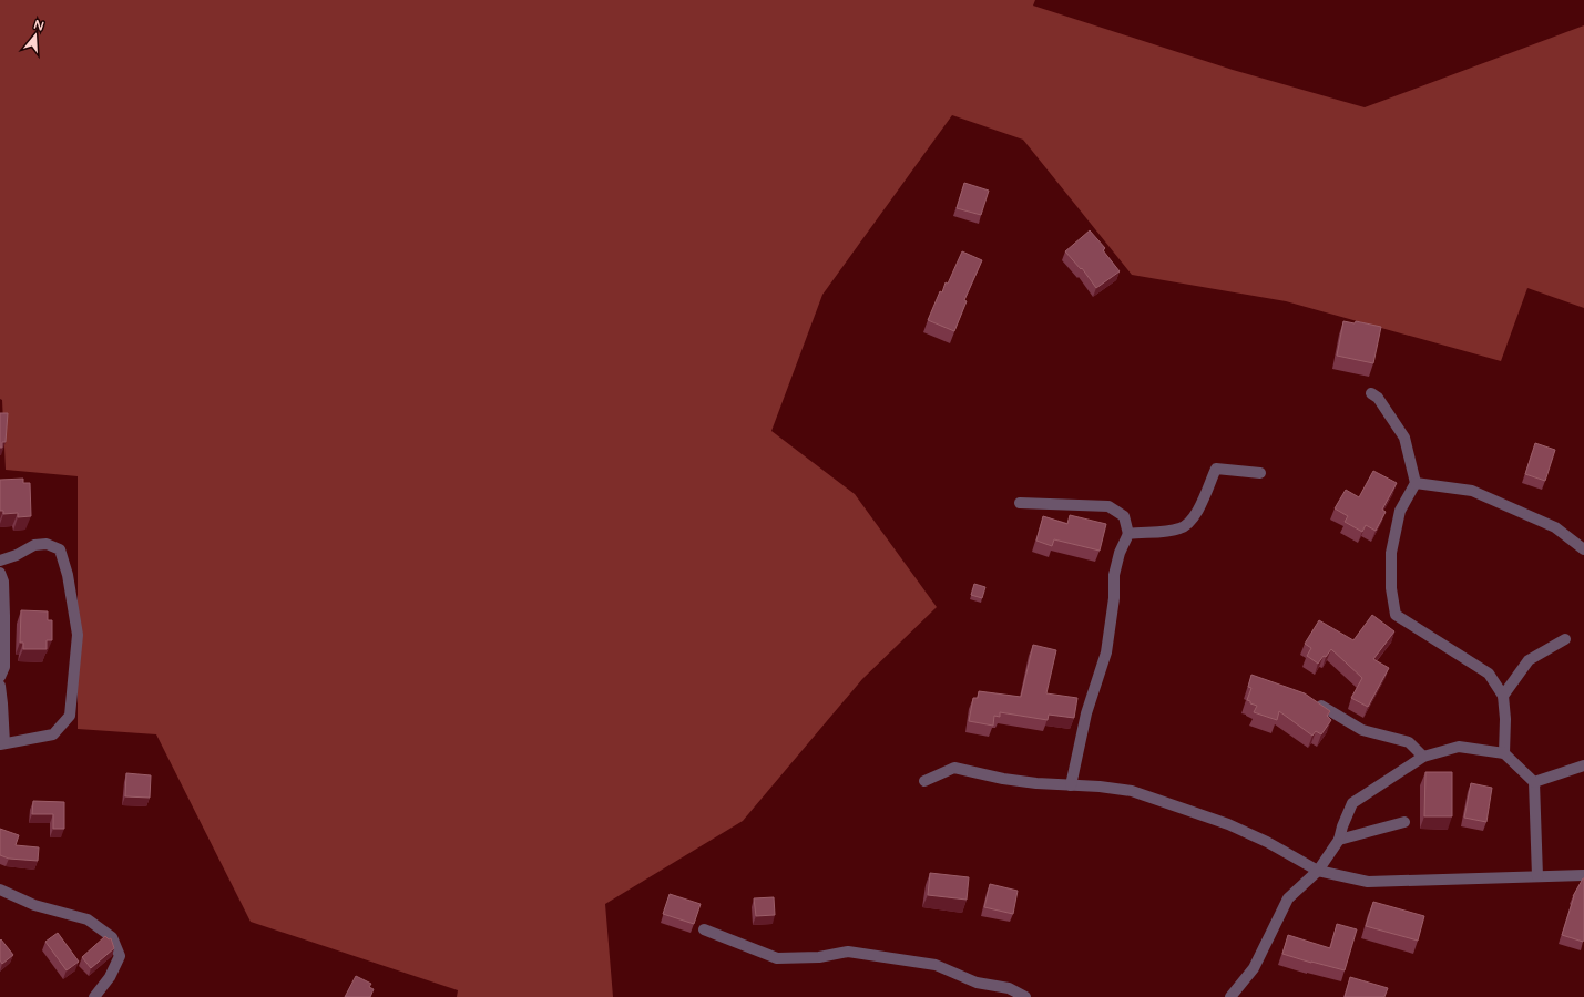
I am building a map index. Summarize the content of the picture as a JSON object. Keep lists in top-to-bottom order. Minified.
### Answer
{"north":"top"}
